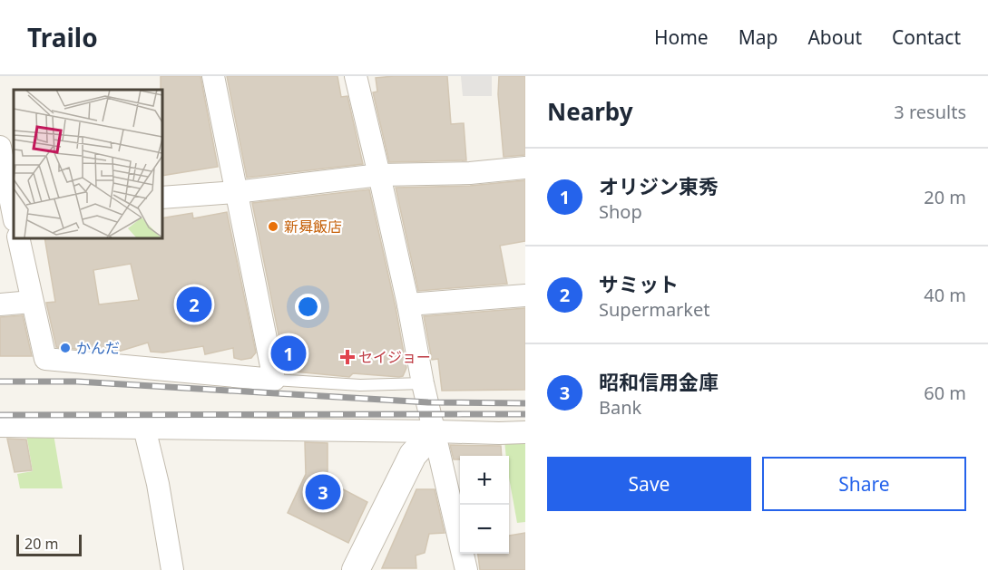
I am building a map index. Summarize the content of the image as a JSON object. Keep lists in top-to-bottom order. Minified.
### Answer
{"places":{"other":["新曻飯店","かんだ"],"health":["セイジョー"]},"scale_bar":"20 m","page":{"header":"Trailo","nav":["Home","Map","About","Contact"],"heading":["Nearby","3 results"],"list":[{"mark":"1","name":"オリジン東秀","note":"Shop","value":"20 m"},{"mark":"2","name":"サミット","note":"Supermarket","value":"40 m"},{"mark":"3","name":"昭和信用金庫","note":"Bank","value":"60 m"}],"pins":["2","1","3"],"buttons":["Save","Share"],"map_buttons":["+","−"],"scale":"20 m"}}
